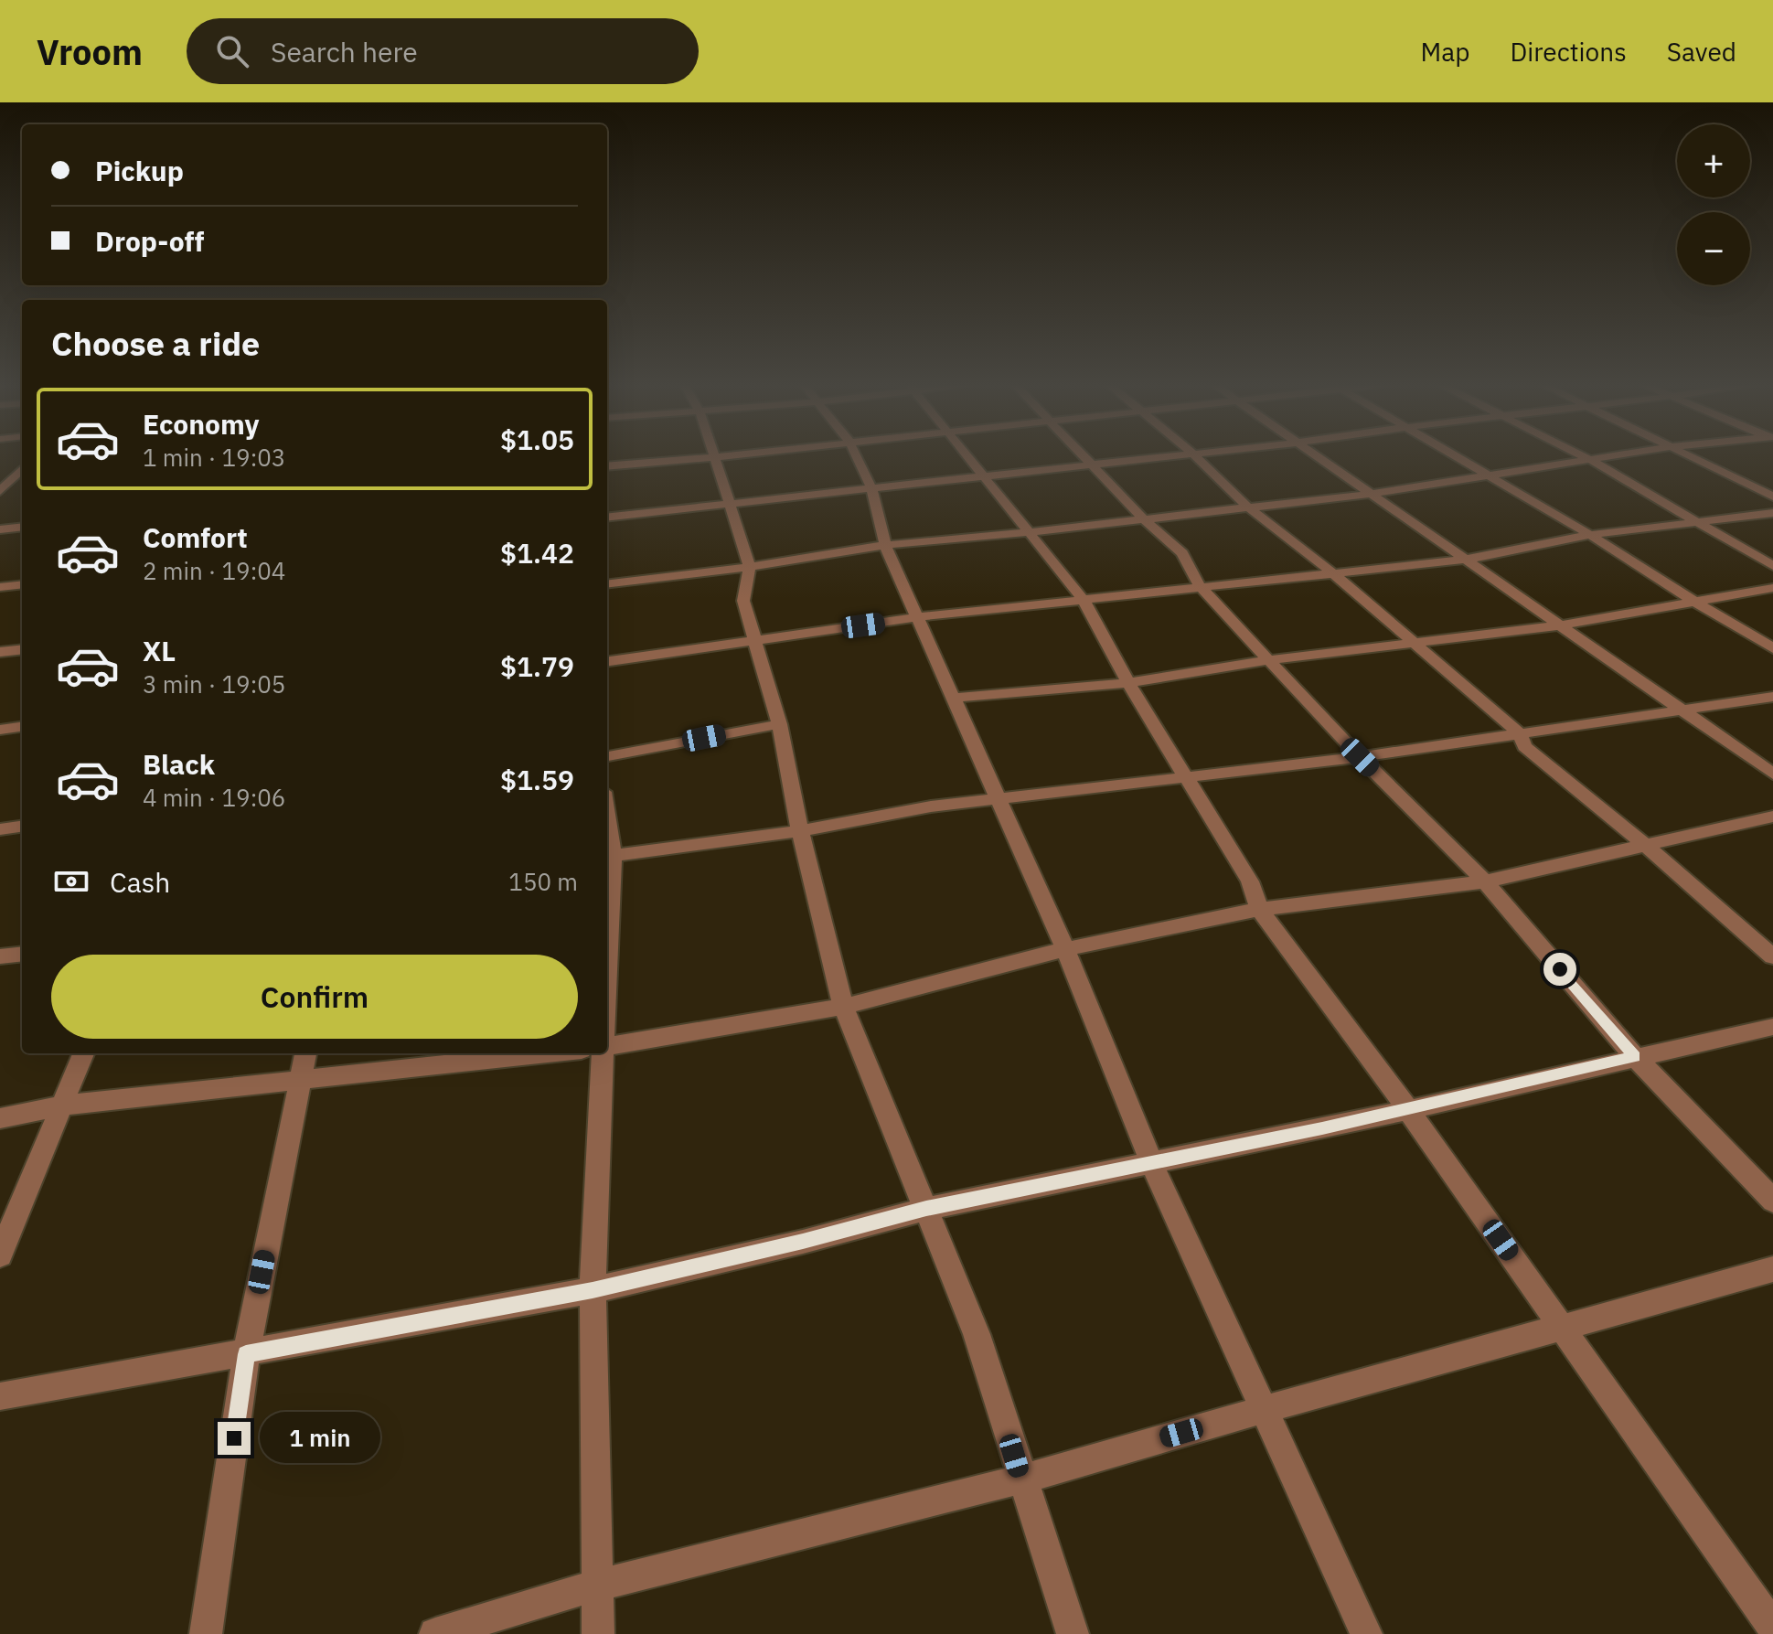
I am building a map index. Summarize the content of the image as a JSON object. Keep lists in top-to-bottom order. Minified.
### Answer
{"page":{"header":"Vroom","search":"Search here","nav":["Map","Directions","Saved"],"map_buttons":["+","−"],"banner":["Pickup","Drop-off"],"heading":"Choose a ride","list":[{"name":"Economy","note":"1 min · 19:03","value":"$1.05"},{"name":"Comfort","note":"2 min · 19:04","value":"$1.42"},{"name":"XL","note":"3 min · 19:05","value":"$1.79"},{"name":"Black","note":"4 min · 19:06","value":"$1.59"}],"pay":["Cash","150 m"],"buttons":"Confirm","bubble":"1 min"}}
